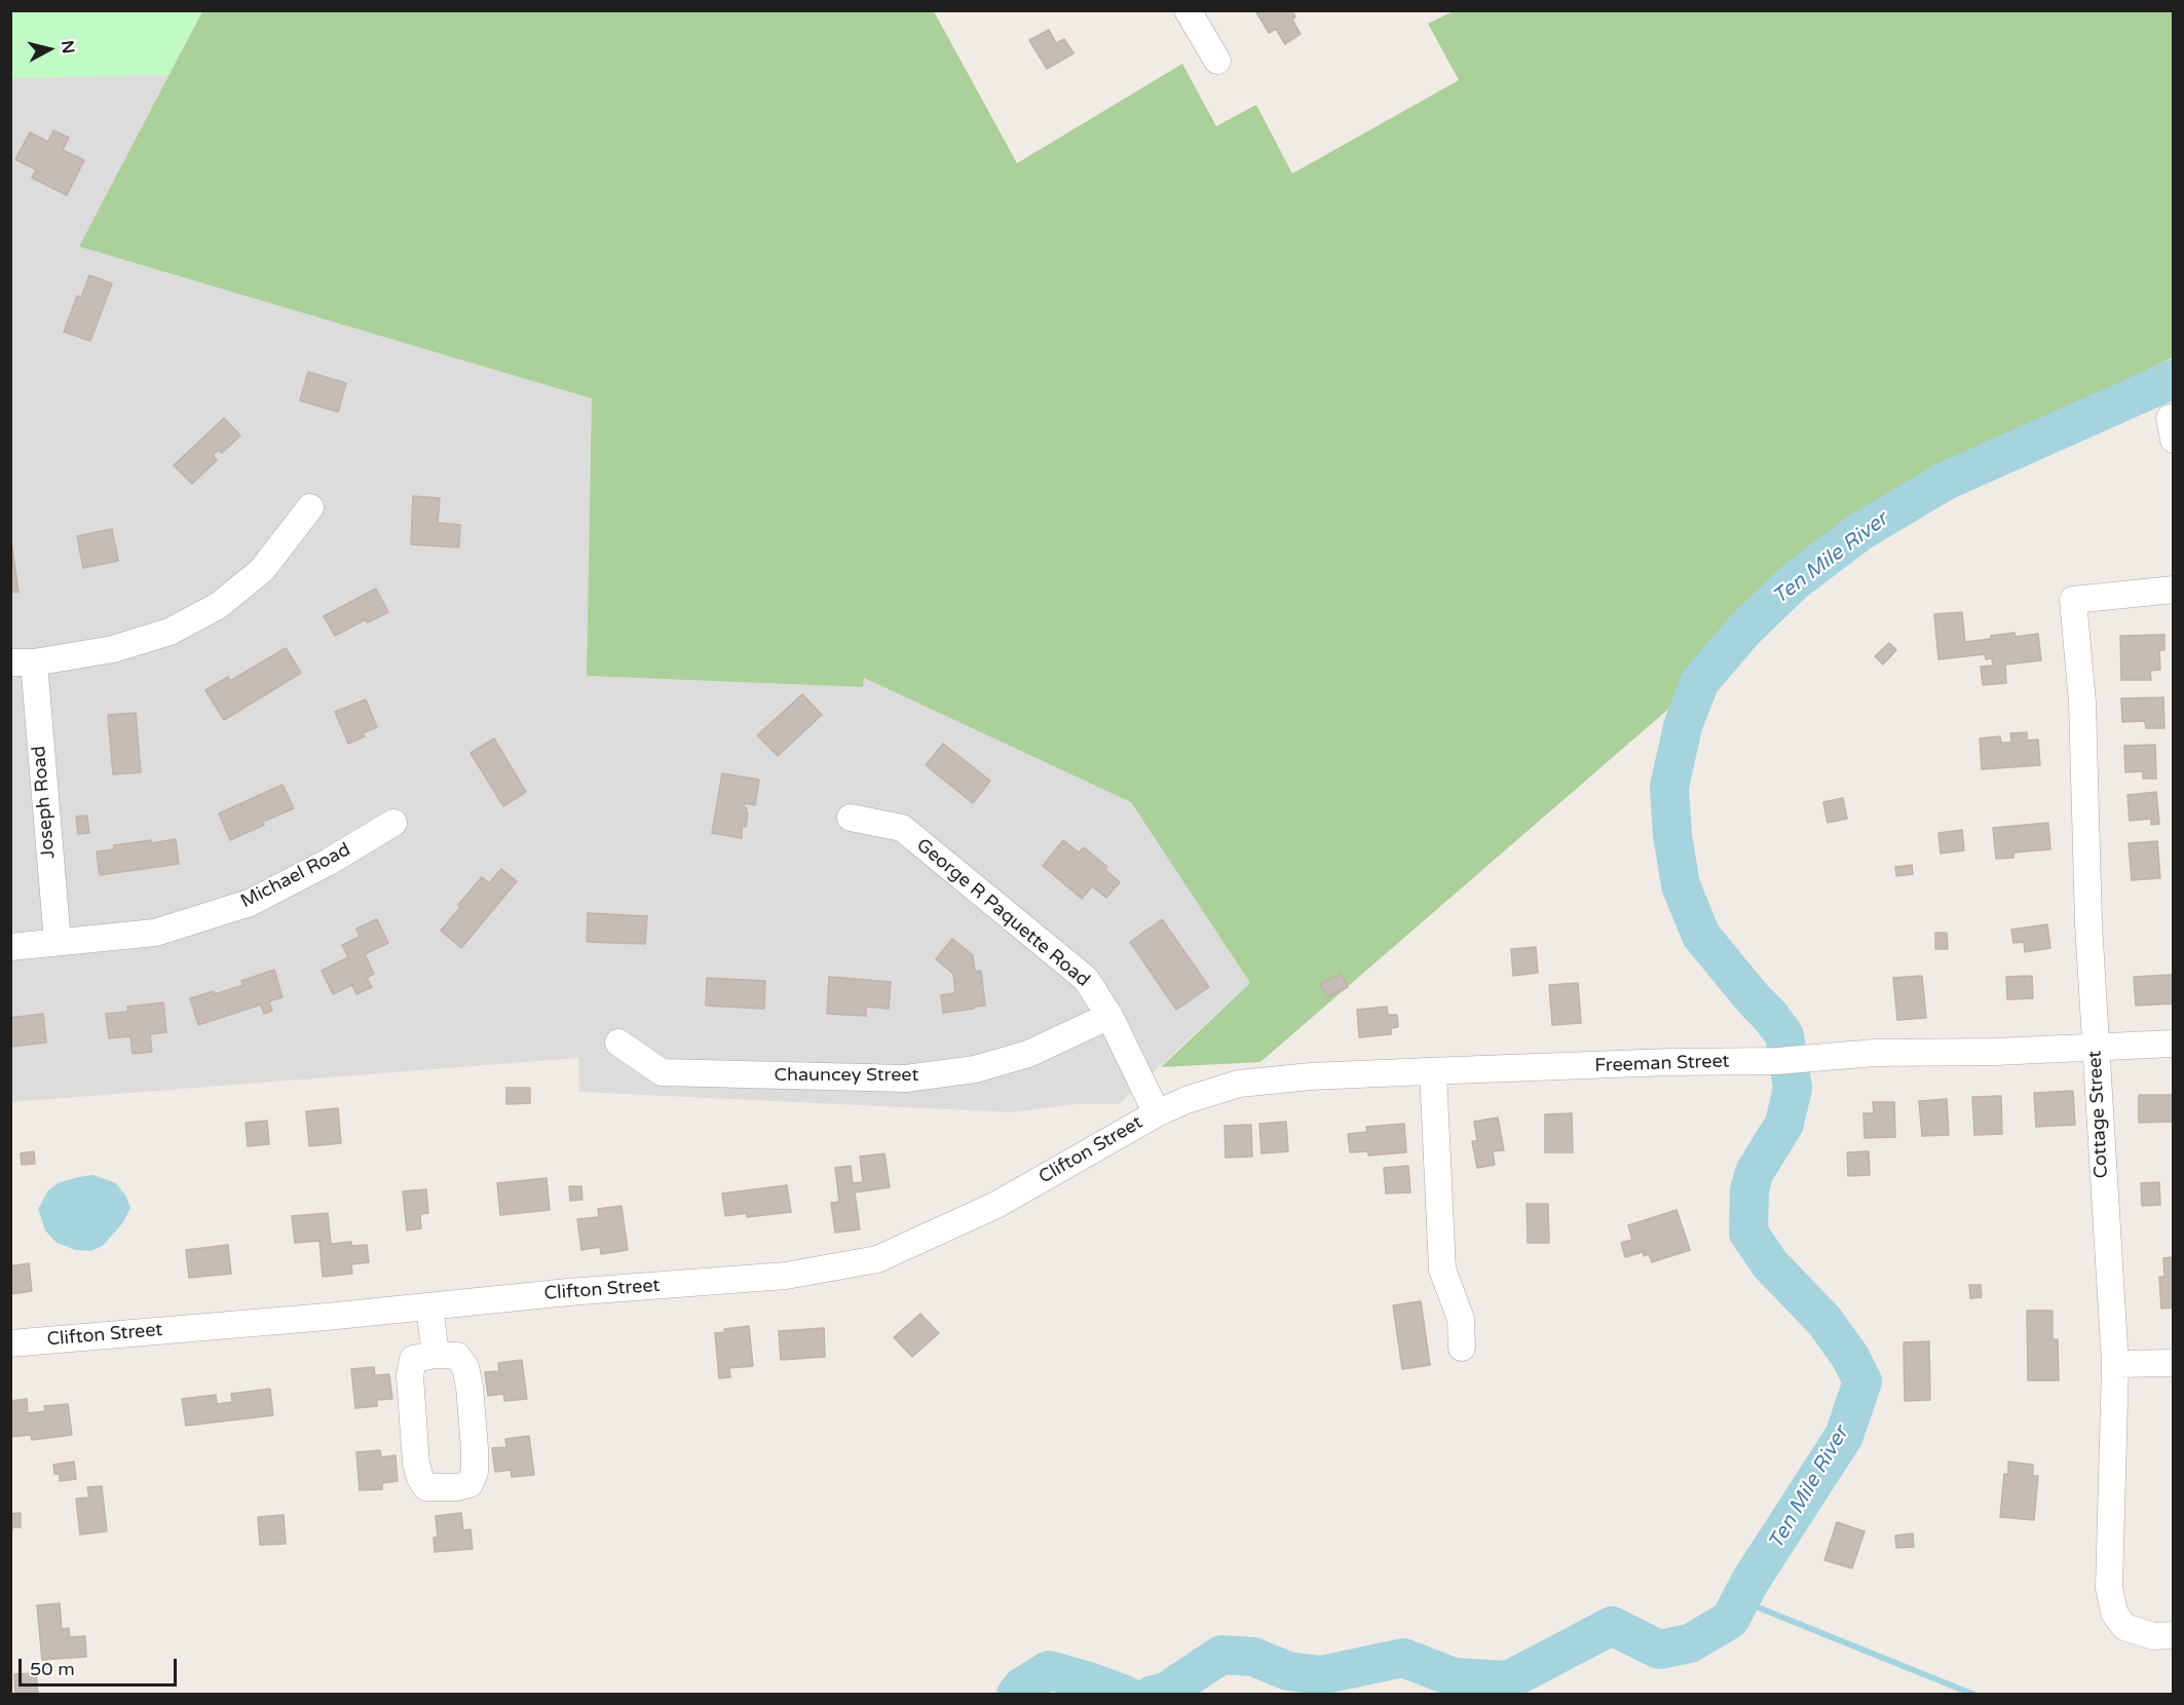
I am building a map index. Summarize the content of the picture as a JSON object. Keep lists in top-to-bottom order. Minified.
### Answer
{"streets":{"street":["Joseph Road","Michael Road","George R Paquette Road","Freeman Street","Chauncey Street","Cottage Street","Clifton Street"]},"crossings":[["Joseph Road","Michael Road"],["George R Paquette Road","Freeman Street"],["George R Paquette Road","Chauncey Street"],["George R Paquette Road","Clifton Street"],["Freeman Street","Cottage Street"],["Freeman Street","Clifton Street"]],"water":["Ten Mile River"],"scale_bar":"50 m","north":"right"}
